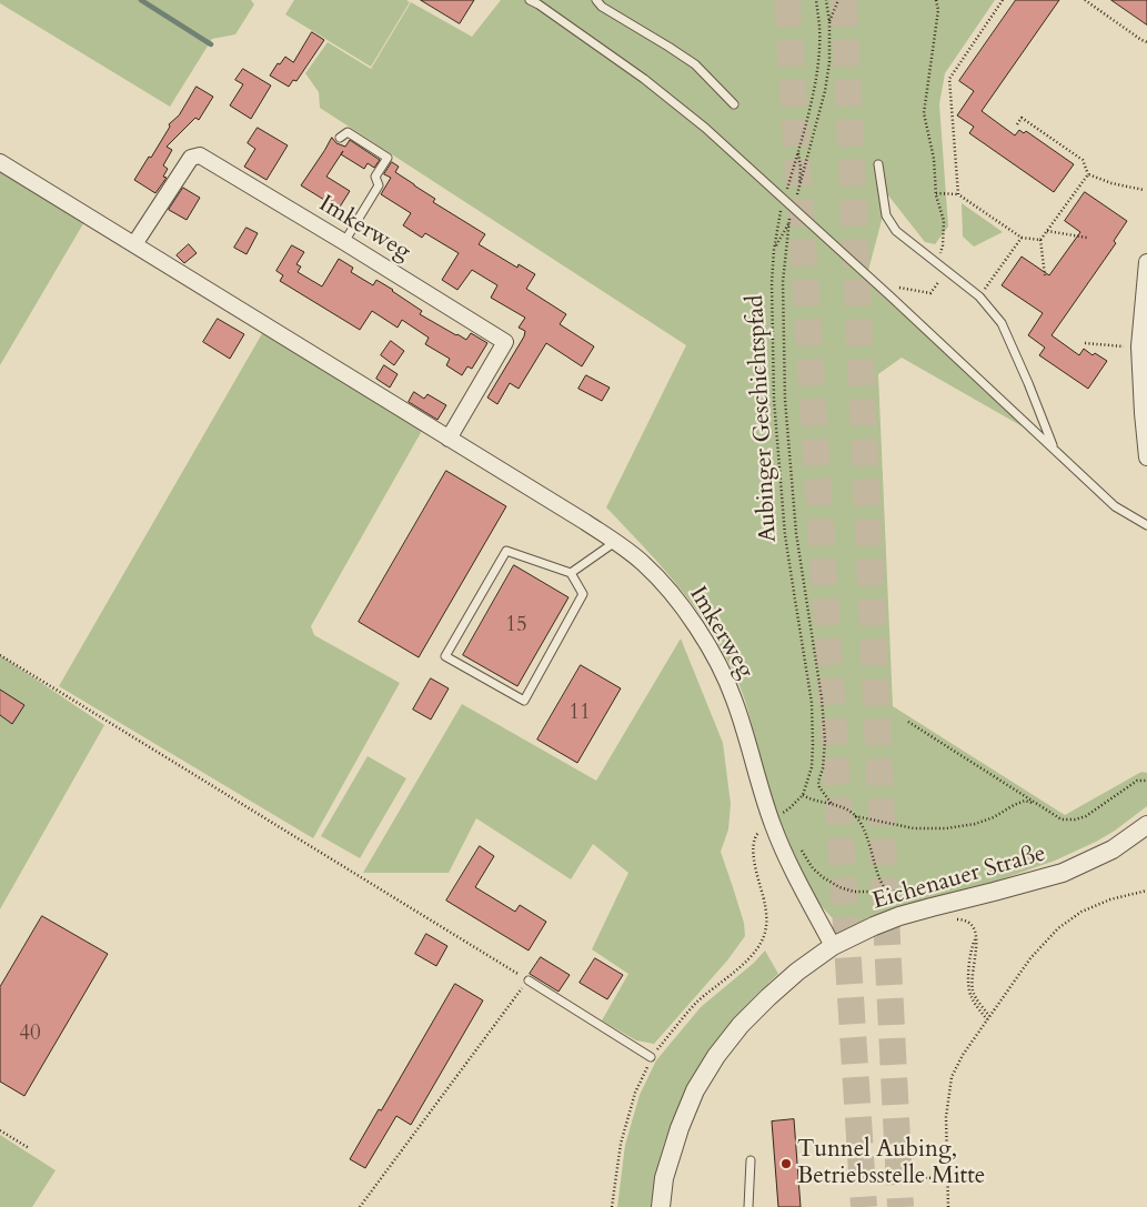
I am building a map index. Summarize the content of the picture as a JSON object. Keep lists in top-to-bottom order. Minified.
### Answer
{"streets":{"street":["Imkerweg","Eichenauer Straße"],"path":["Aubinger Geschichtspfad"]},"crossings":[["Imkerweg","Aubinger Geschichtspfad"],["Imkerweg","Eichenauer Straße"]],"places":["Tunnel Aubing, Betriebsstelle Mitte"],"house_numbers":["15","11","40"]}
